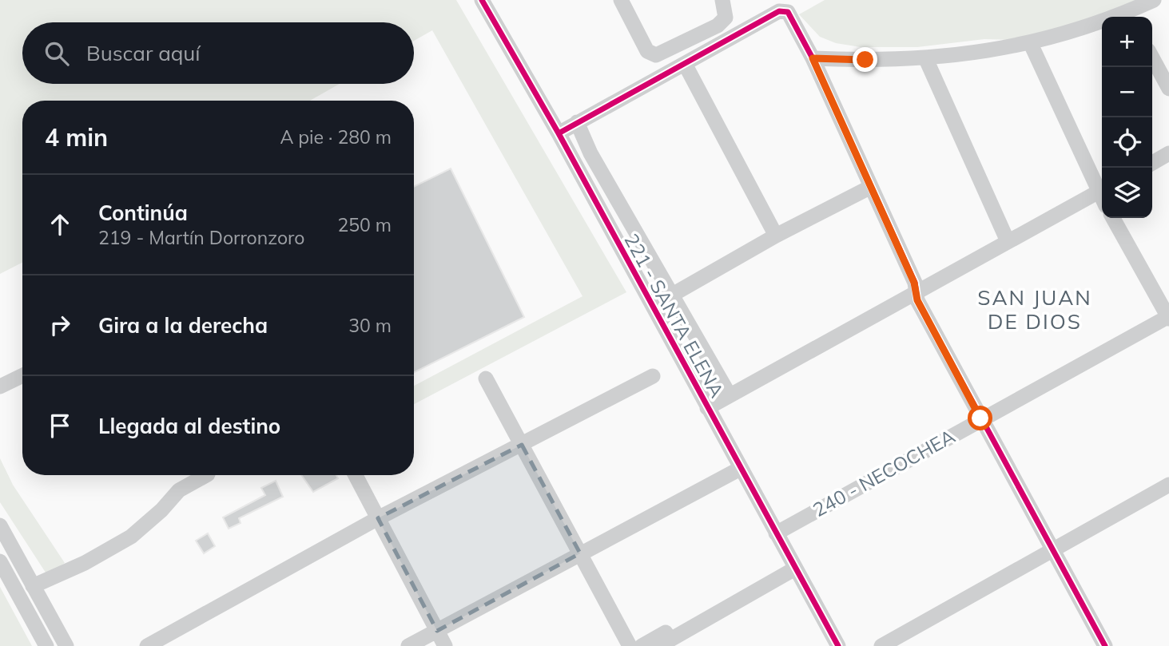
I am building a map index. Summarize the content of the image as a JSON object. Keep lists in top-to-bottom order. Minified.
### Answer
{"streets":{"street":["221 - SANTA ELENA","240 - NECOCHEA"]},"crossings":[["221 - SANTA ELENA","240 - NECOCHEA"]],"districts":["SAN JUAN DE DIOS"],"page":{"map_buttons":["+","−"],"search":"Buscar aquí","heading":["4 min","A pie · 280 m"],"list":[["Continúa","219 - Martín Dorronzoro","250 m"],["Gira a la derecha","30 m"],"Llegada al destino"]}}
